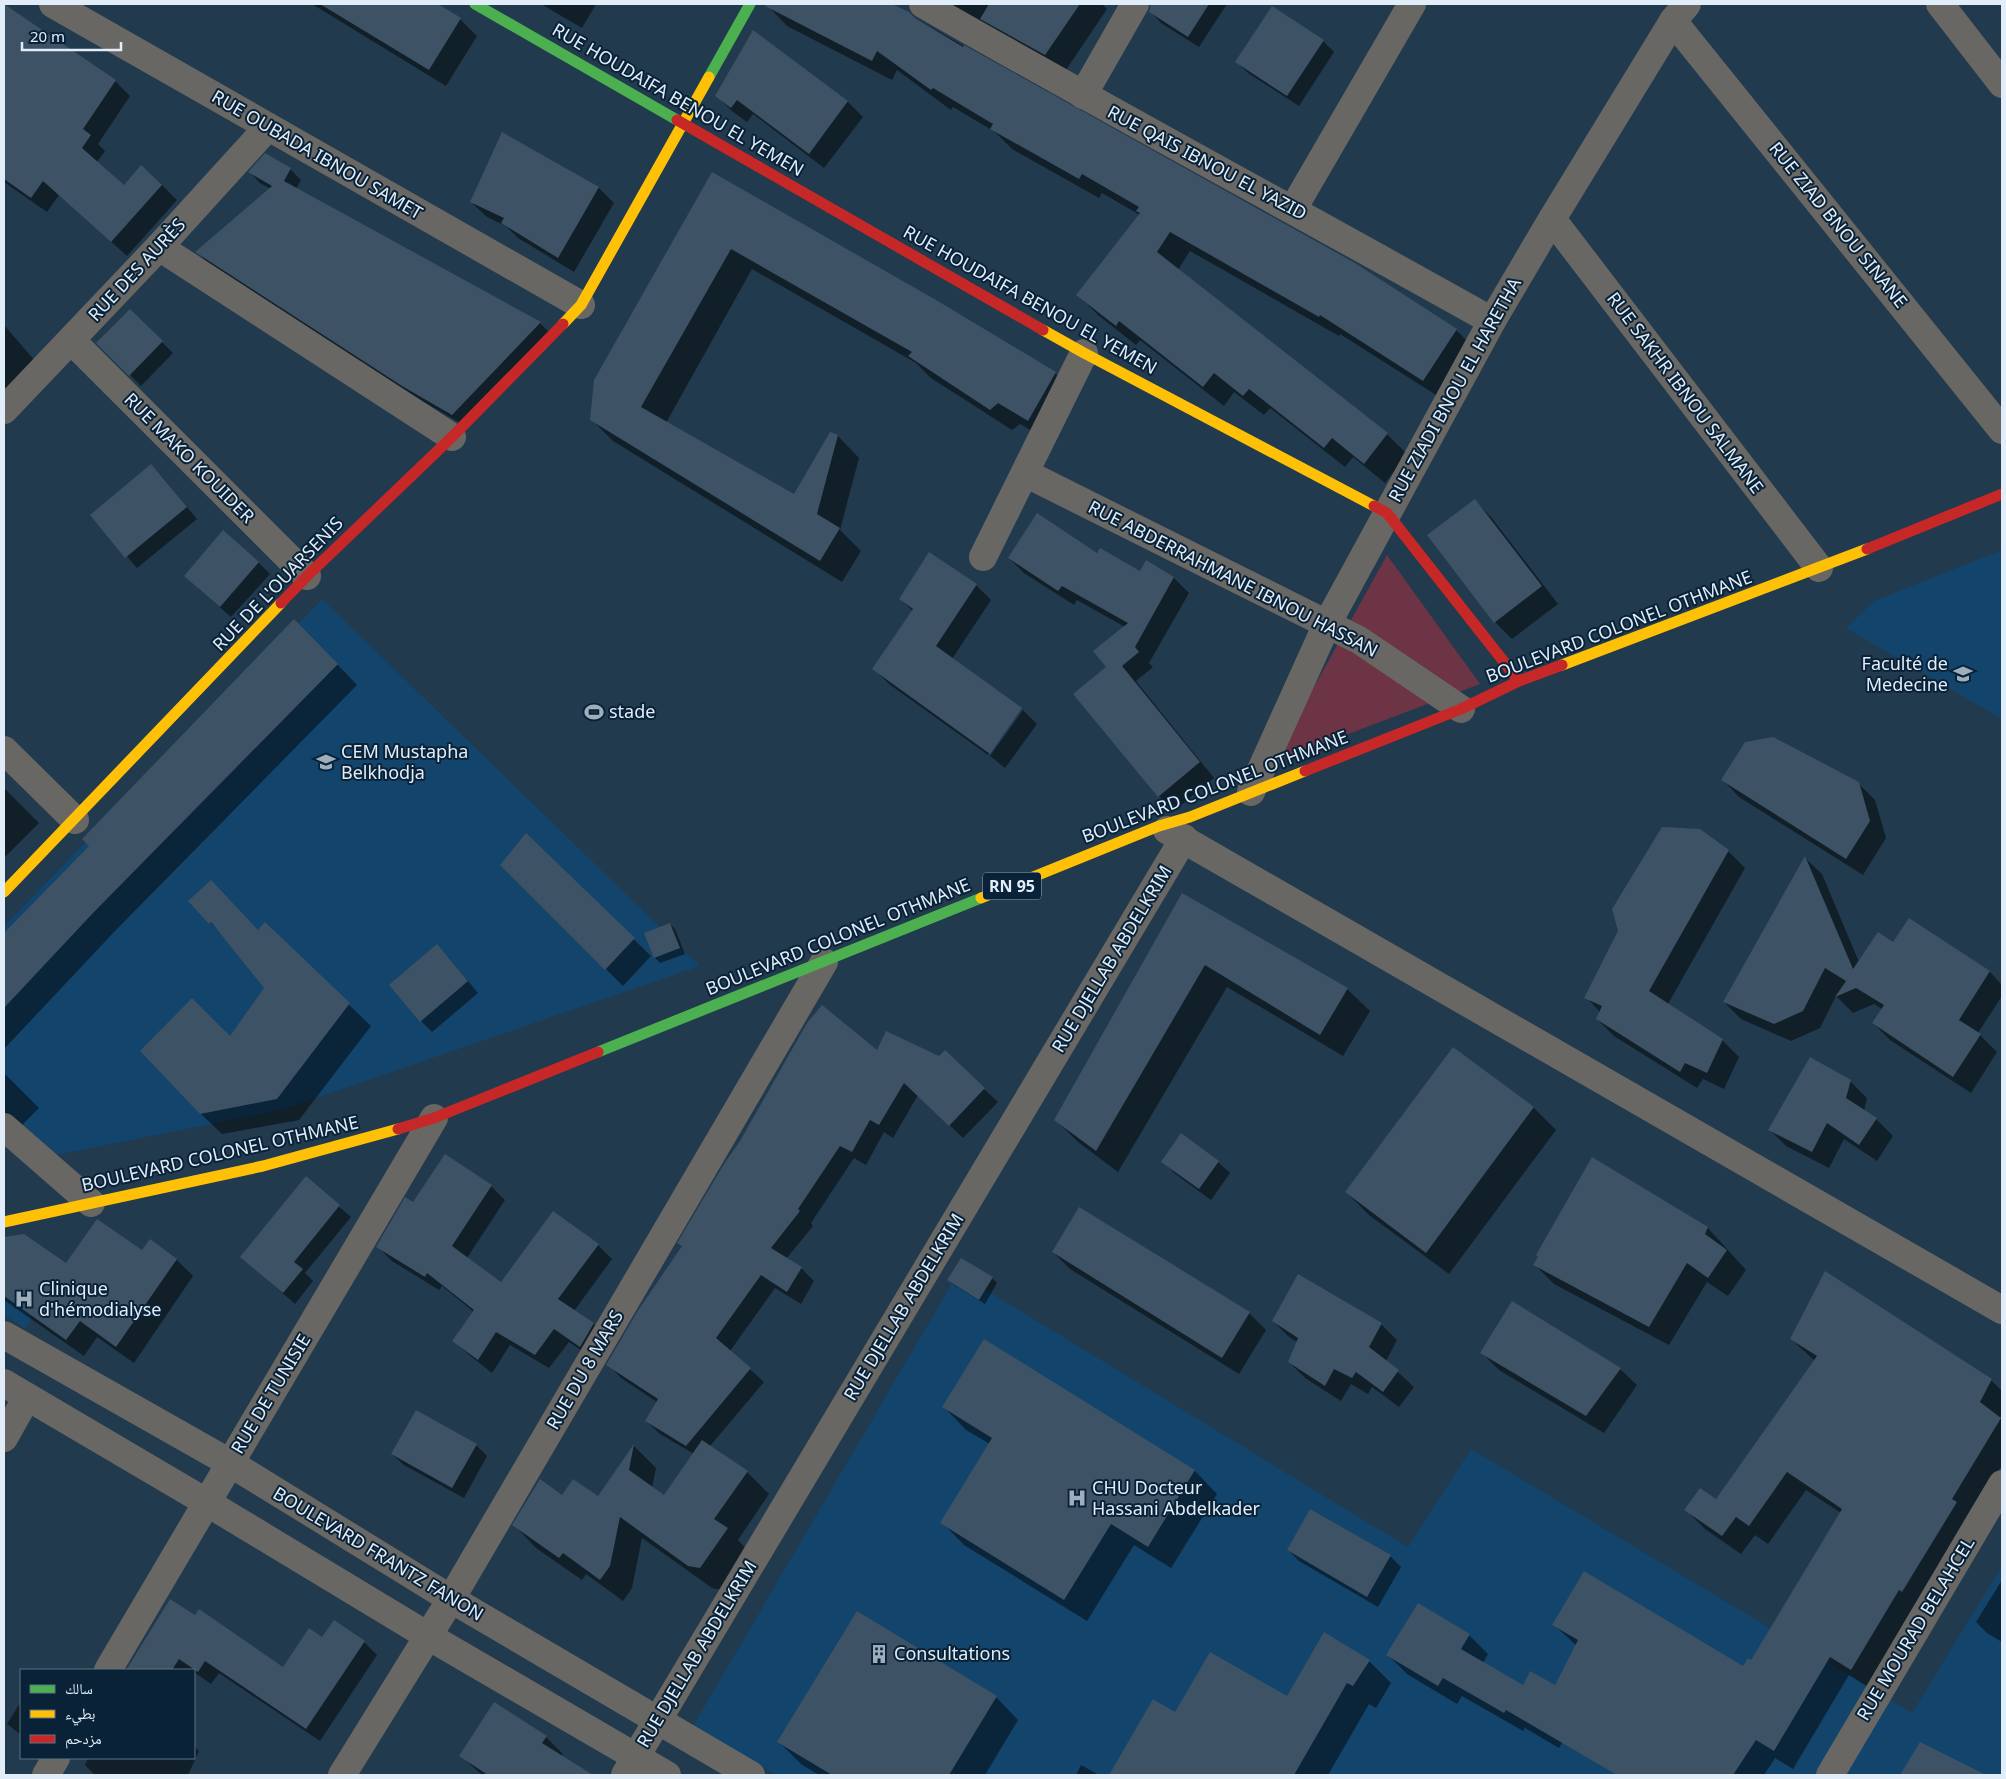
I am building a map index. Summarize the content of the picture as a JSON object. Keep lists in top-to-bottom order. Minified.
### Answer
{"streets":{"street":["RUE HOUDAIFA BENOU EL YEMEN","RUE OUBADA IBNOU SAMET","RUE QAIS IBNOU EL YAZID","RUE ZIAD BNOU SINANE","RUE DES AURÈS","RUE ZIADI BNOU EL HARETHA","RUE SAKHR IBNOU SALMANE","RUE MAKO KOUIDER","RUE ABDERRAHMANE IBNOU HASSAN","RUE DE L'OUARSENIS","BOULEVARD COLONEL OTHMANE","RN 95","RUE DJELLAB ABDELKRIM","RUE DU 8 MARS","RUE DE TUNISIE","BOULEVARD FRANTZ FANON","RUE MOURAD BELAHCEL"]},"crossings":[["RUE HOUDAIFA BENOU EL YEMEN","RUE ZIADI BNOU EL HARETHA"],["RUE HOUDAIFA BENOU EL YEMEN","RUE DE L'OUARSENIS"],["RUE HOUDAIFA BENOU EL YEMEN","BOULEVARD COLONEL OTHMANE"],["RUE OUBADA IBNOU SAMET","RUE DES AURÈS"],["RUE OUBADA IBNOU SAMET","RUE DE L'OUARSENIS"],["RUE QAIS IBNOU EL YAZID","RUE ZIADI BNOU EL HARETHA"],["RUE ZIAD BNOU SINANE","RUE ZIADI BNOU EL HARETHA"],["RUE DES AURÈS","RUE MAKO KOUIDER"],["RUE ZIADI BNOU EL HARETHA","RUE SAKHR IBNOU SALMANE"],["RUE ZIADI BNOU EL HARETHA","RUE ABDERRAHMANE IBNOU HASSAN"],["RUE ZIADI BNOU EL HARETHA","BOULEVARD COLONEL OTHMANE"],["RUE SAKHR IBNOU SALMANE","BOULEVARD COLONEL OTHMANE"],["RUE MAKO KOUIDER","RUE DE L'OUARSENIS"],["RUE ABDERRAHMANE IBNOU HASSAN","BOULEVARD COLONEL OTHMANE"],["BOULEVARD COLONEL OTHMANE","RUE DU 8 MARS"],["BOULEVARD COLONEL OTHMANE","RUE DE TUNISIE"],["RUE DJELLAB ABDELKRIM","BOULEVARD FRANTZ FANON"],["RUE DU 8 MARS","BOULEVARD FRANTZ FANON"],["RUE DE TUNISIE","BOULEVARD FRANTZ FANON"]],"places":{"school or university":["Faculté de Medecine","CEM Mustapha Belkhodja"],"sports":["stade"],"hospital":["Clinique d'hémodialyse","CHU Docteur Hassani Abdelkader"],"building":["Consultations"]},"legend":["سالك","بطيء","مزدحم"],"scale_bar":"20 m"}
